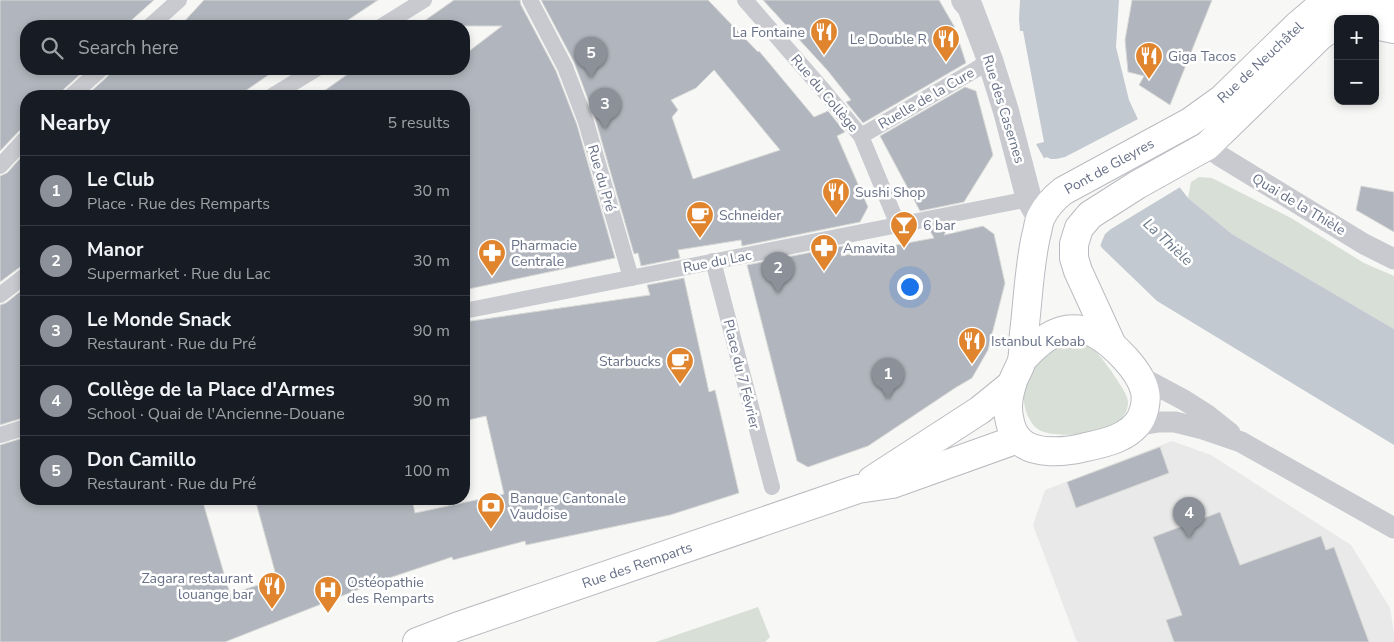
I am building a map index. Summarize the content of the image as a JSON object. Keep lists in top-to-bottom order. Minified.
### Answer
{"streets":{"main road":["Rue de Neuchâtel","Pont de Gleyres","Rue des Remparts"],"street":["Rue du Collège","Ruelle de la Cure","Rue des Casernes","Rue du Pré","Quai de la Thièle","Rue du Lac","Place du 7 Février"]},"crossings":[["Rue de Neuchâtel","Pont de Gleyres"],["Rue de Neuchâtel","Quai de la Thièle"],["Rue de Neuchâtel","Rue des Remparts"],["Rue du Collège","Ruelle de la Cure"],["Rue du Collège","Rue du Lac"],["Ruelle de la Cure","Rue des Casernes"],["Rue des Casernes","Pont de Gleyres"],["Rue des Casernes","Rue du Lac"],["Pont de Gleyres","Rue du Lac"],["Rue du Pré","Rue du Lac"],["Rue du Lac","Place du 7 Février"]],"water":["La Thièle"],"places":{"restaurant":["La Fontaine","Le Double R","Giga Tacos","Sushi Shop","Istanbul Kebab","Zagara restaurant louange bar"],"cafe":["Schneider","Starbucks"],"bar":["6 bar"],"pharmacy":["Amavita","Pharmacie Centrale"],"bank":["Banque Cantonale Vaudoise"],"hospital":["Ostéopathie des Remparts"]},"page":{"map_buttons":["+","−"],"search":"Search here","pins":["5","3","2","1","4"],"heading":["Nearby","5 results"],"list":[{"mark":"1","name":"Le Club","note":"Place · Rue des Remparts","value":"30 m"},{"mark":"2","name":"Manor","note":"Supermarket · Rue du Lac","value":"30 m"},{"mark":"3","name":"Le Monde Snack","note":"Restaurant · Rue du Pré","value":"90 m"},{"mark":"4","name":"Collège de la Place d'Armes","note":"School · Quai de l'Ancienne-Douane","value":"90 m"},{"mark":"5","name":"Don Camillo","note":"Restaurant · Rue du Pré","value":"100 m"}]}}
